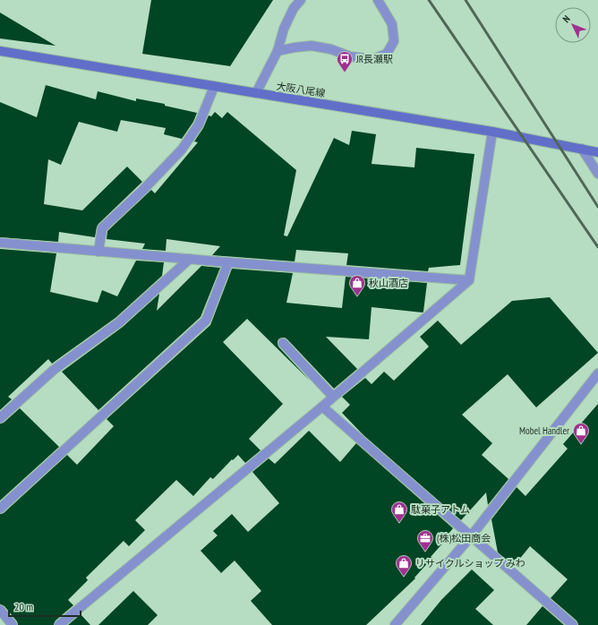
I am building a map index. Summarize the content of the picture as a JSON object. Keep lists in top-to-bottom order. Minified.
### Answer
{"streets":{"main road":["大阪八尾線"]},"places":{"bus stop":["JR長瀬駅"],"shop":["秋山酒店","Mobel Handler","駄菓子アトム","リサイクルショップ みわ"],"office":["(株)松田商会"]},"scale_bar":"20 m","north":"top left"}
